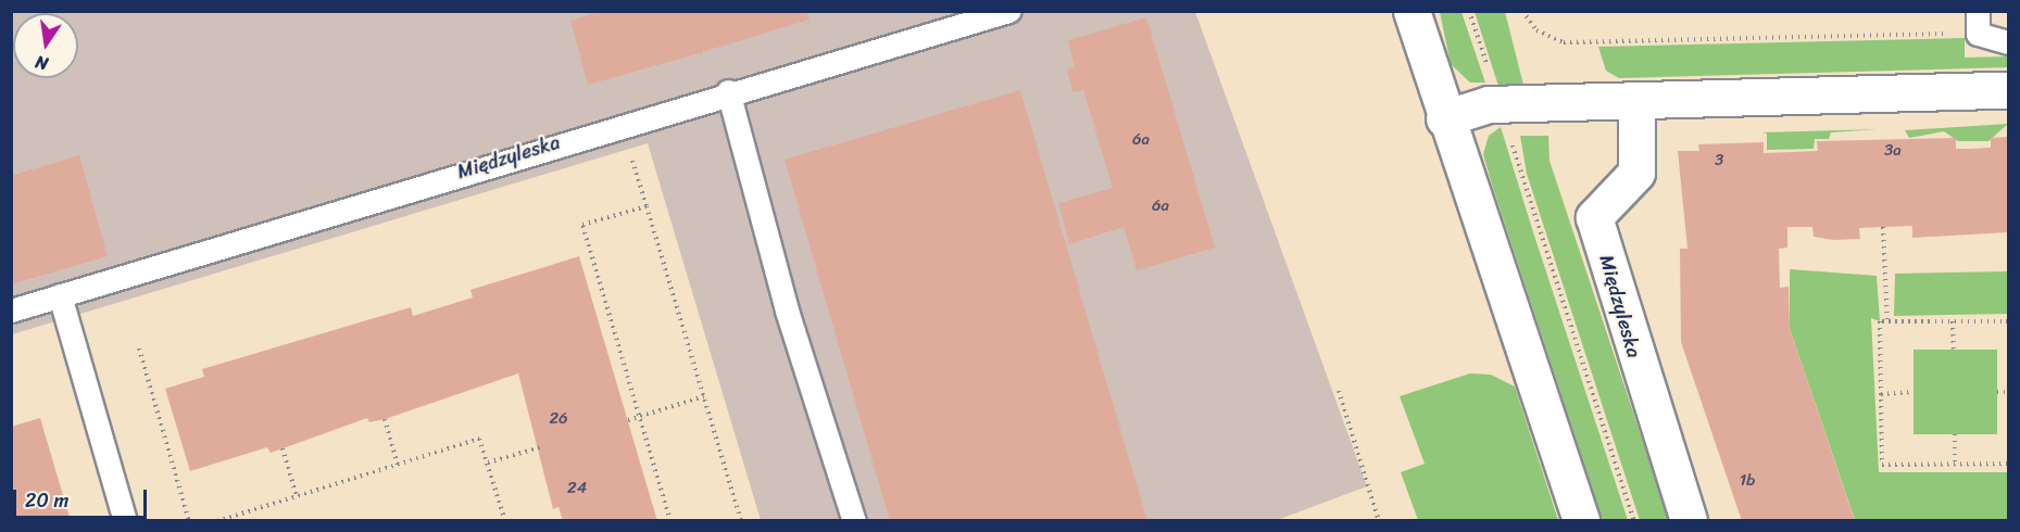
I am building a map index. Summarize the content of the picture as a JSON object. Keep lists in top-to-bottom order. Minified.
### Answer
{"streets":{"street":["Międzyleska"]},"house_numbers":["6a","3a","3","6a","26","1b","24"],"scale_bar":"20 m","north":"bottom"}
